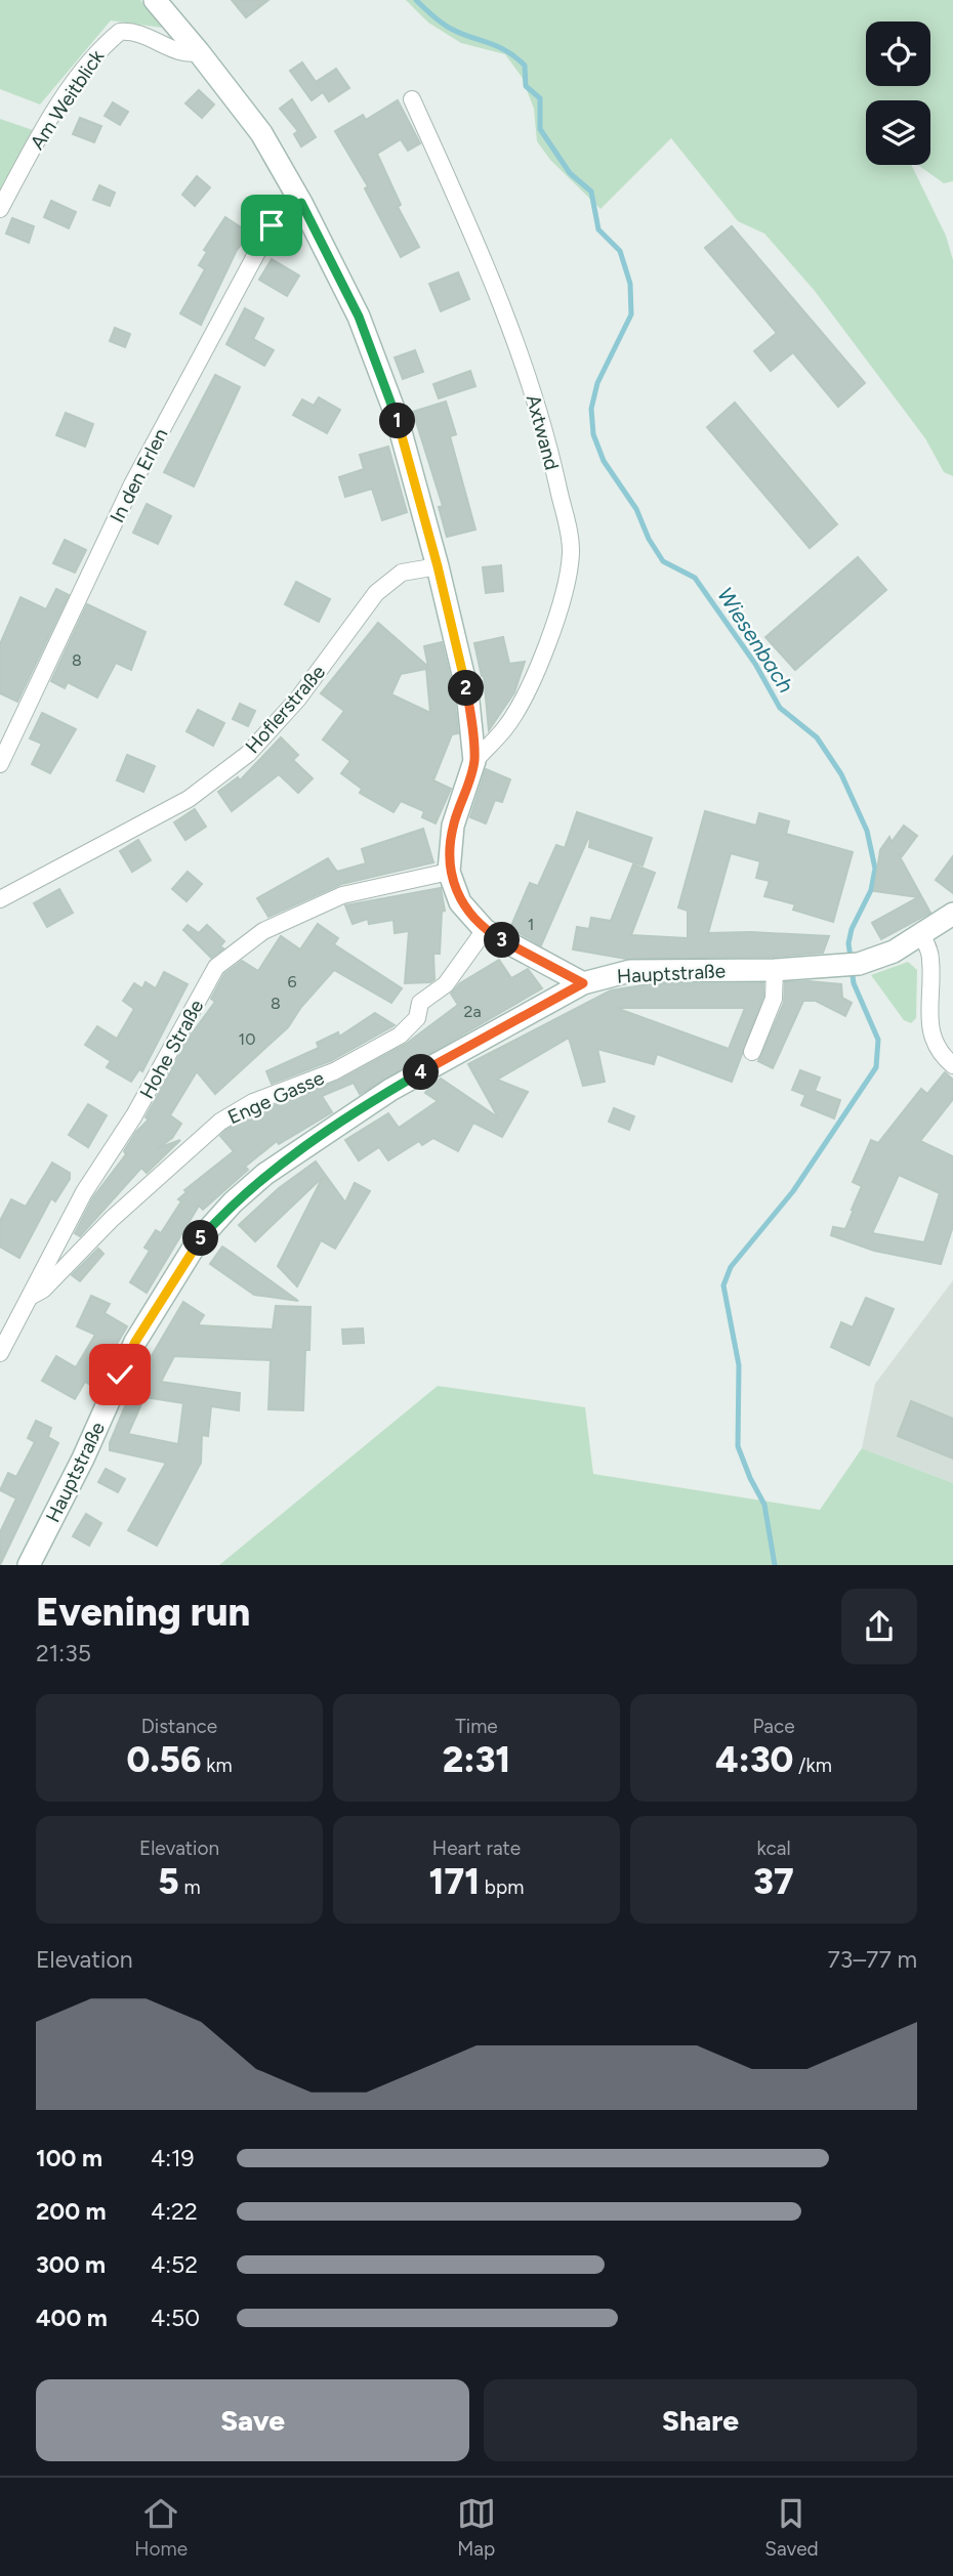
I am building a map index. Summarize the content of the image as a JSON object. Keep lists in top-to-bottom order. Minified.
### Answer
{"streets":{"street":["Am Weitblick","Axtwand","In den Erlen","Hoflerstraße","Hauptstraße","Hohe Straße","Enge Gasse"]},"crossings":[["Hohe Straße","Enge Gasse"]],"water":["Wiesenbach"],"house_numbers":["8","1","6","8","2a","10"],"page":{"pins":["1","2","3","4","5"],"heading":["Evening run","21:35"],"stats":[["Distance","0.56 km"],["Time","2:31"],["Pace","4:30 /km"],["Elevation","5 m"],["Heart rate","171 bpm"],["kcal","37"]],"chart":["Elevation","73–77 m"],"list":[{"name":"100 m","note":"4:19"},{"name":"200 m","note":"4:22"},{"name":"300 m","note":"4:52"},{"name":"400 m","note":"4:50"}],"buttons":["Save","Share"],"tabs":["Home","Map","Saved"]}}
